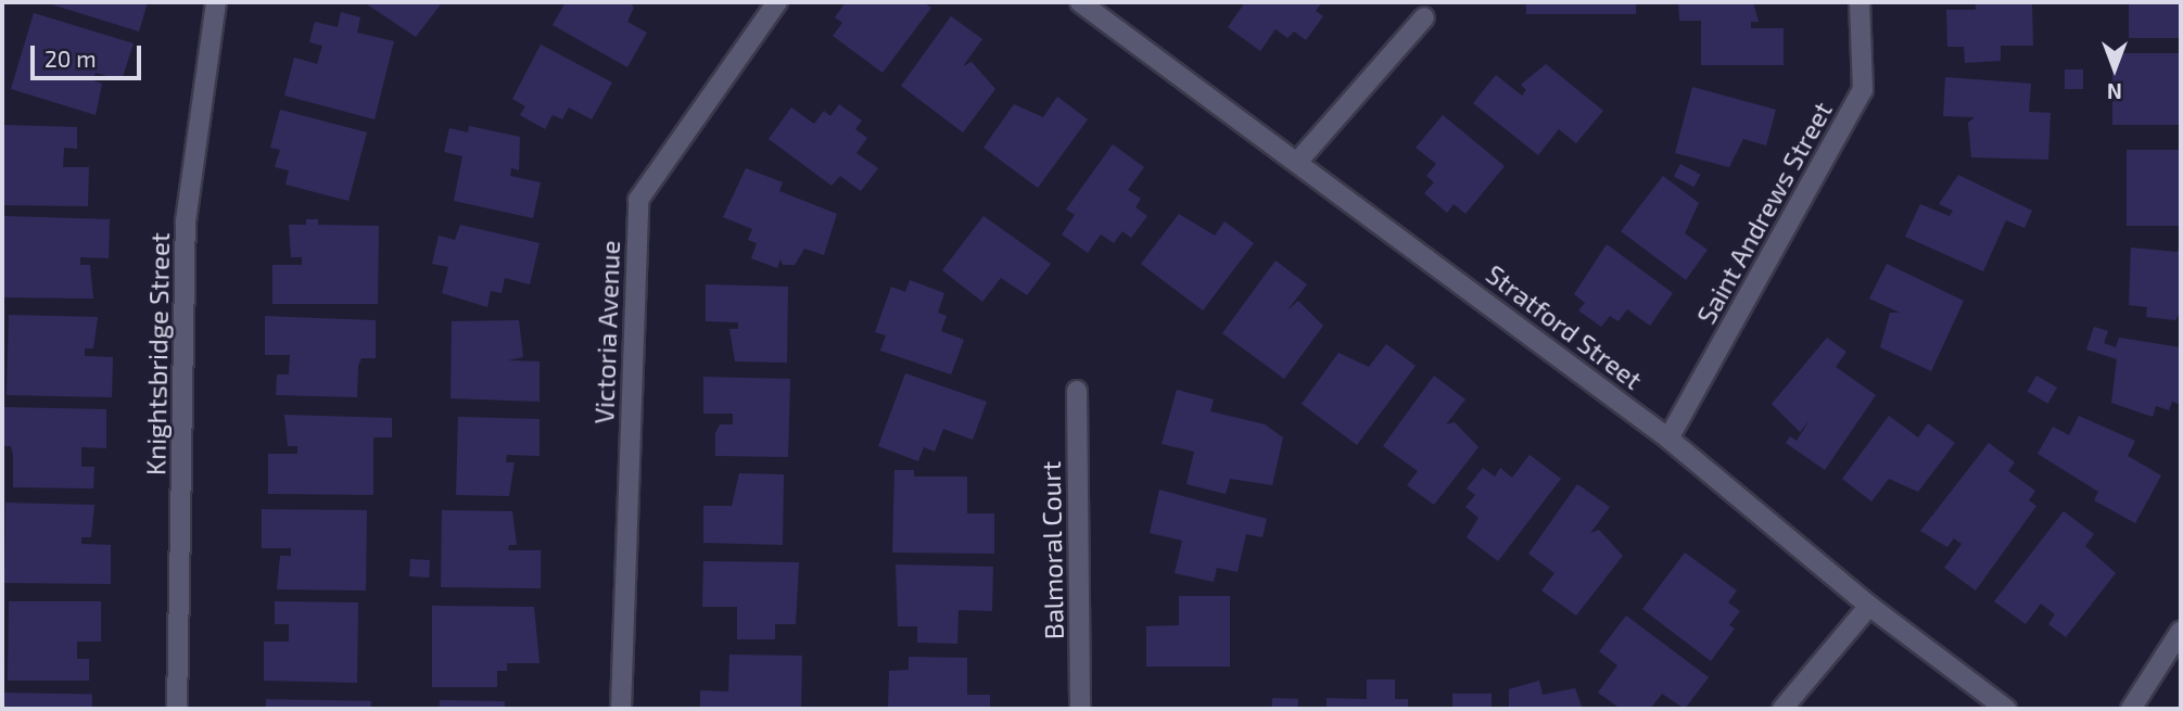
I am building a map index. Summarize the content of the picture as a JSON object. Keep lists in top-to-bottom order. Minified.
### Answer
{"streets":{"street":["Saint Andrews Street","Stratford Street","Victoria Avenue","Knightsbridge Street","Balmoral Court"]},"crossings":[["Saint Andrews Street","Stratford Street"]],"scale_bar":"20 m","north":"bottom"}
